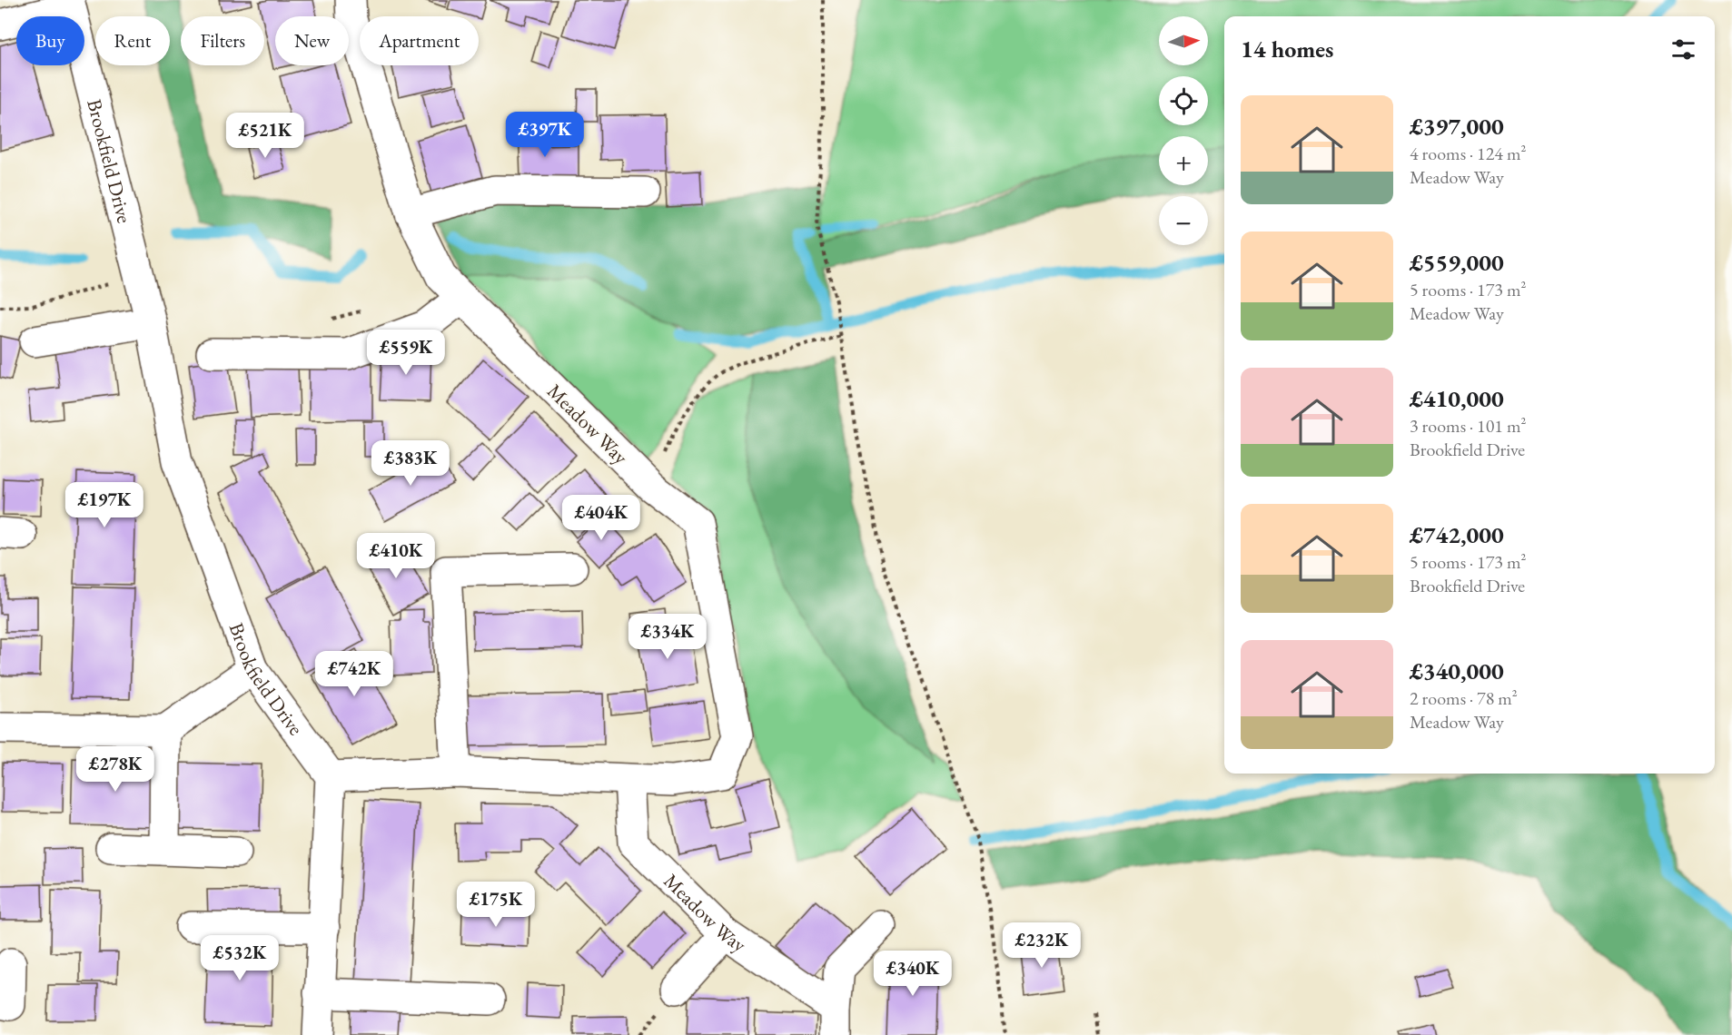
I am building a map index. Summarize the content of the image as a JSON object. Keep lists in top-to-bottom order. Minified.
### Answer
{"streets":{"street":["Brookfield Drive","Meadow Way"]},"crossings":[["Brookfield Drive","Meadow Way"]],"north":"right","page":{"map_buttons":["+","−"],"chip":["Buy","Rent","Filters","New","Apartment"],"heading":"14 homes","list":[{"name":"£397,000","note":"4 rooms · 124 m² · Meadow Way"},{"name":"£559,000","note":"5 rooms · 173 m² · Meadow Way"},{"name":"£410,000","note":"3 rooms · 101 m² · Brookfield Drive"},{"name":"£742,000","note":"5 rooms · 173 m² · Brookfield Drive"},{"name":"£340,000","note":"2 rooms · 78 m² · Meadow Way"}],"price":["£397K","£521K","£559K","£383K","£197K","£404K","£410K","£334K","£742K","£278K","£175K","£232K","£532K","£340K"]}}
